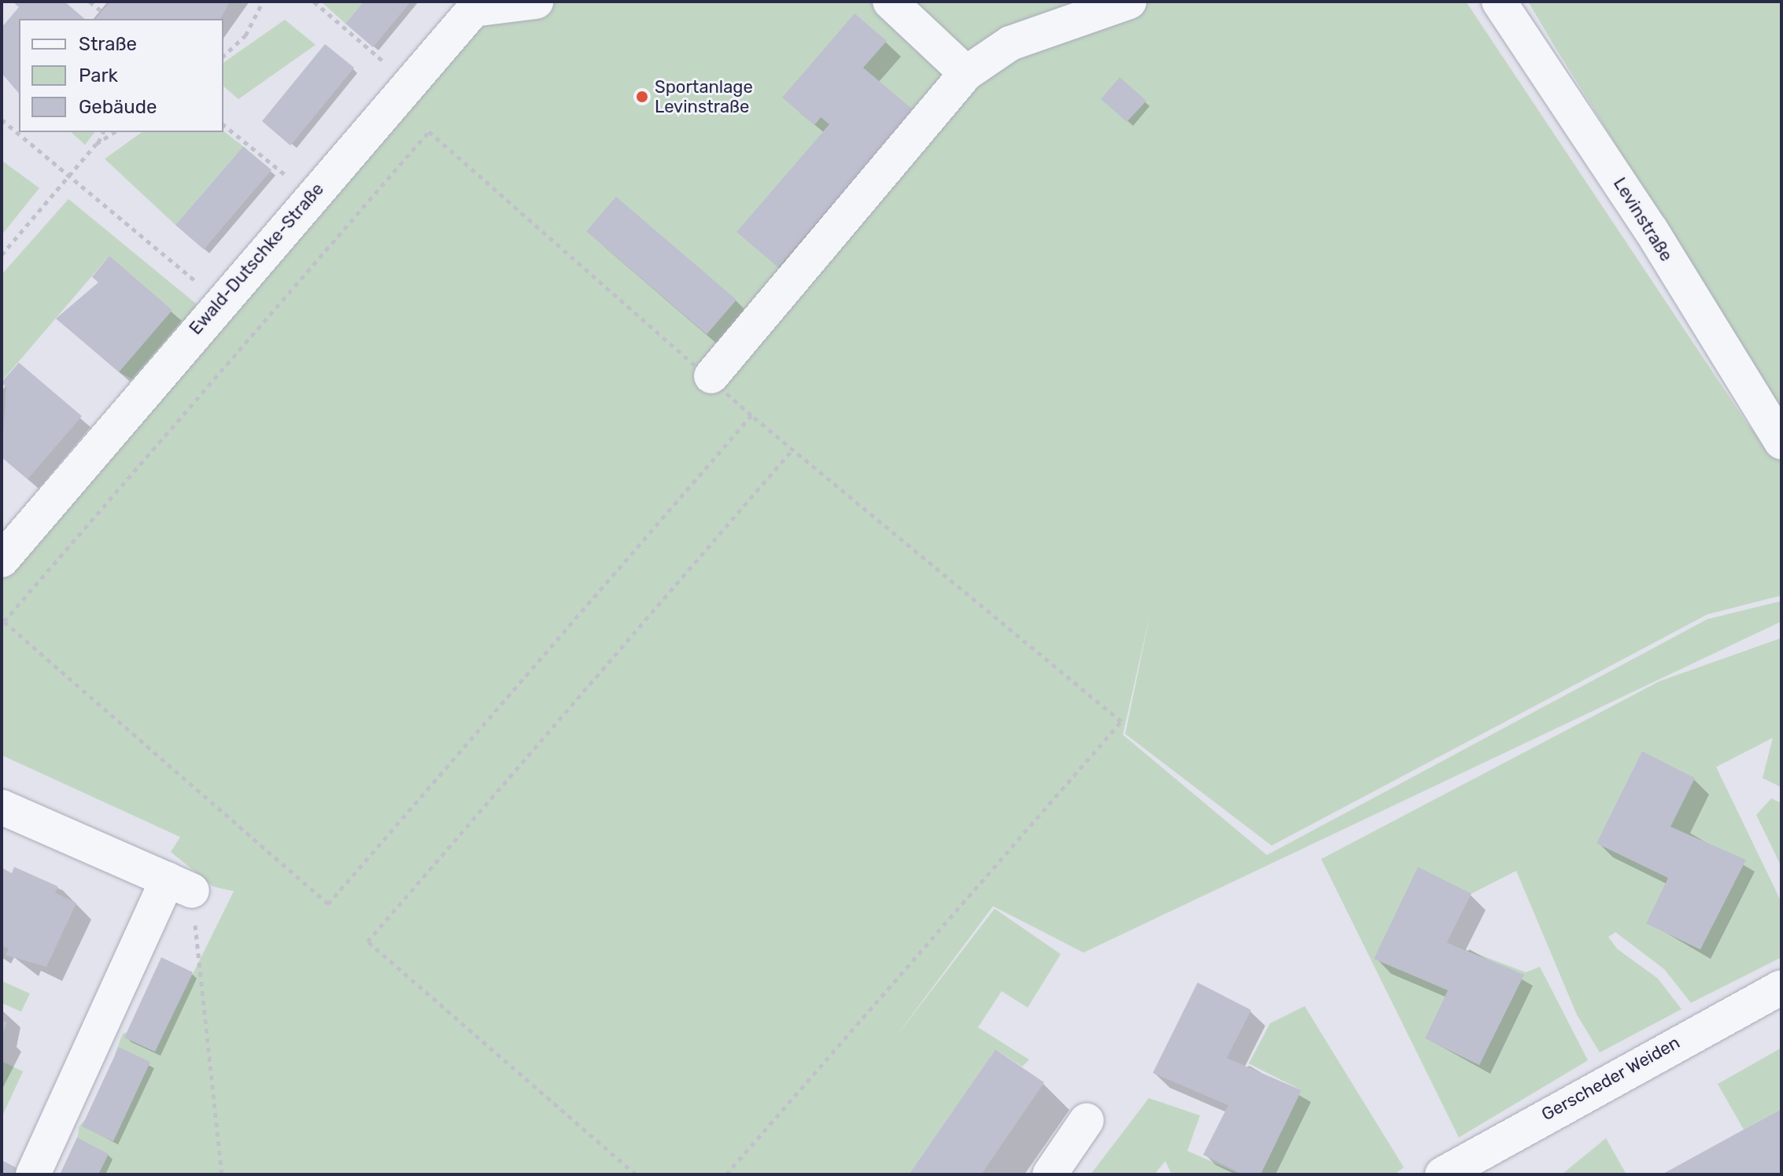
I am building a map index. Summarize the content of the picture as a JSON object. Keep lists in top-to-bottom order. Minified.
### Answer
{"streets":{"street":["Levinstraße","Ewald-Dutschke-Straße","Gerscheder Weiden"]},"places":["Sportanlage Levinstraße"],"legend":["Straße","Park","Gebäude"]}
